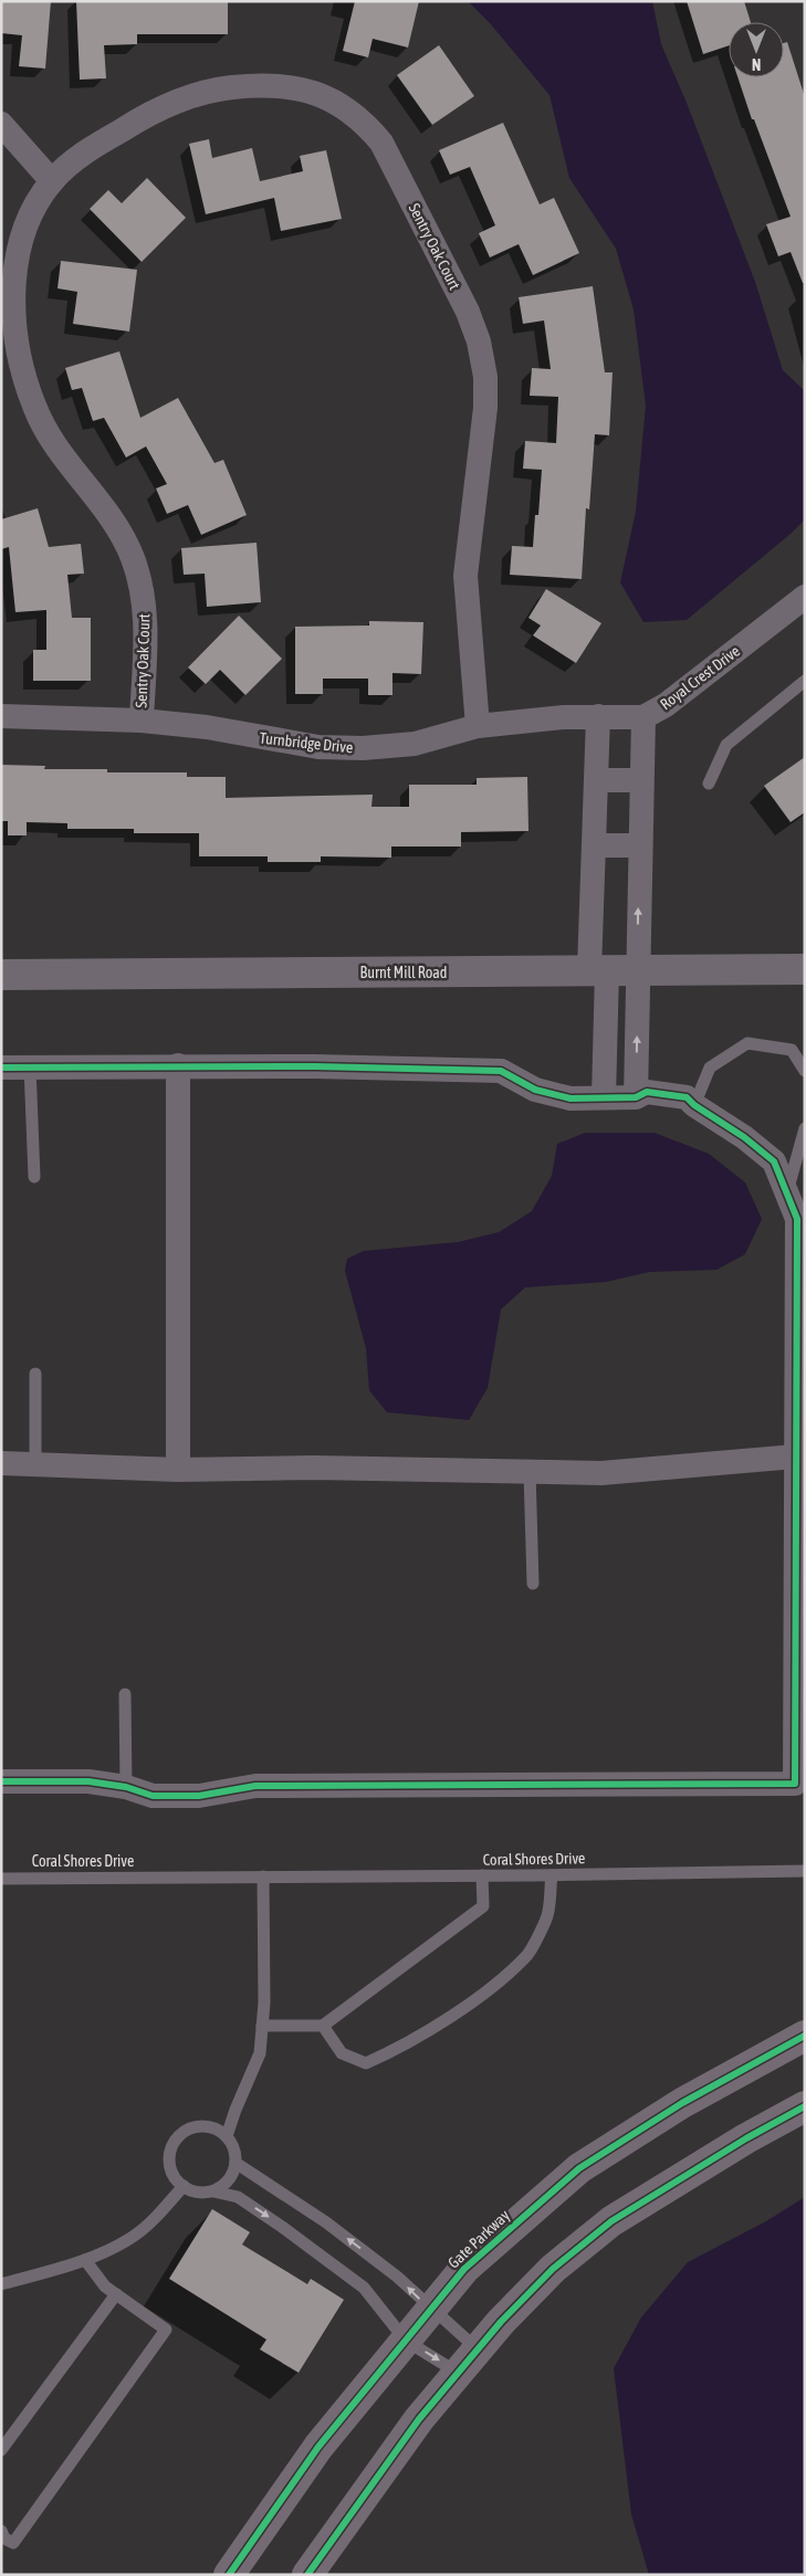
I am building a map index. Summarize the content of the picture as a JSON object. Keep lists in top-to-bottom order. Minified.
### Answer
{"streets":{"main road":["Gate Parkway"],"street":["Sentry Oak Court","Royal Crest Drive","Turnbridge Drive","Burnt Mill Road"],"lane":["Coral Shores Drive"]},"crossings":[["Sentry Oak Court","Turnbridge Drive"],["Royal Crest Drive","Turnbridge Drive"],["Royal Crest Drive","Burnt Mill Road"]],"north":"bottom"}
